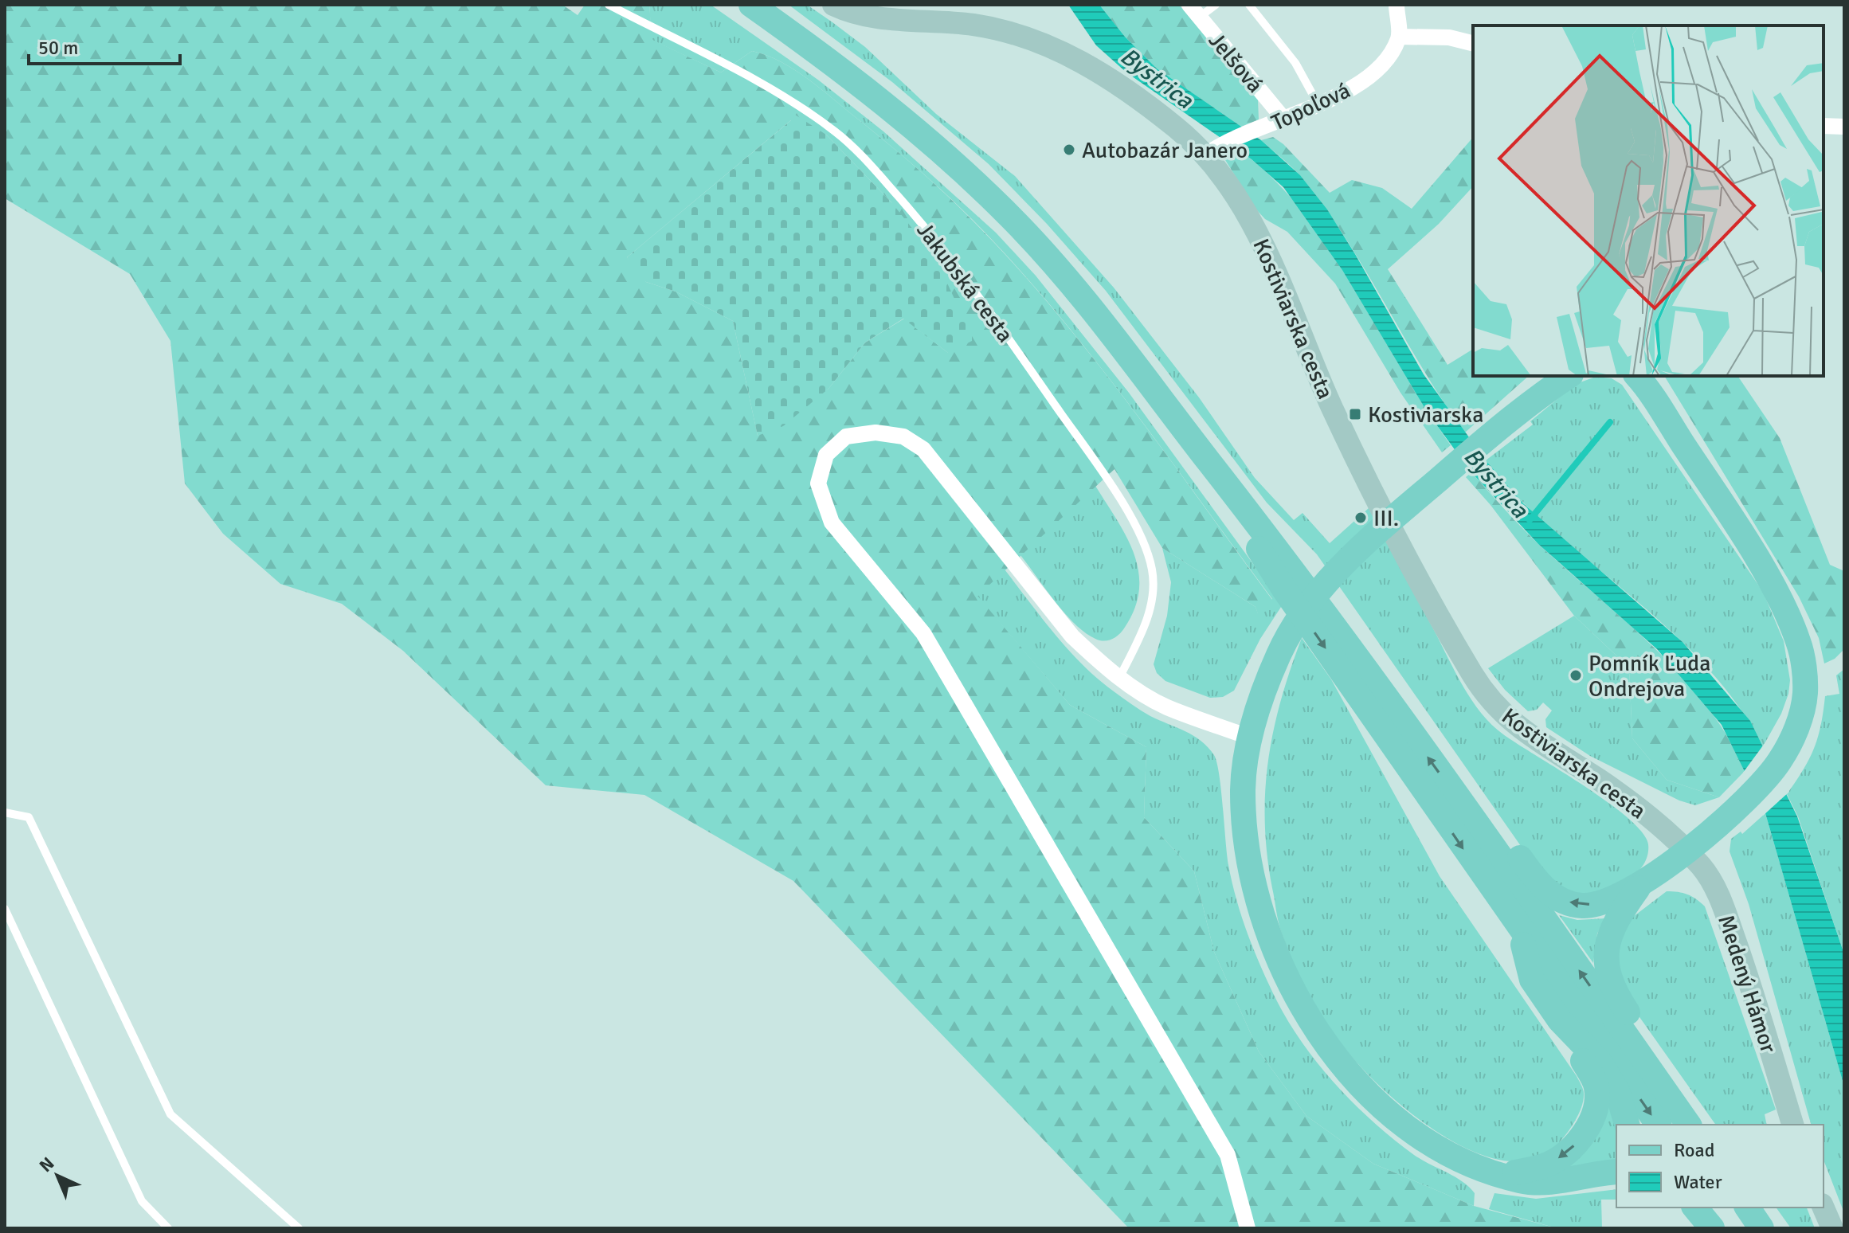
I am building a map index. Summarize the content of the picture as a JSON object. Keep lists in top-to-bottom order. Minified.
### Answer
{"streets":{"street":["Jelšová","Topoľová","Kostiviarska cesta","Medený Hámor"],"lane":["Jakubská cesta"]},"crossings":[["Jelšová","Topoľová"],["Topoľová","Kostiviarska cesta"],["Kostiviarska cesta","Medený Hámor"]],"water":["Bystrica"],"places":{"other":["Autobazár Janero","III.","Pomník Ľuda Ondrejova"],"transit":["Kostiviarska"]},"legend":["Road","Water"],"scale_bar":"50 m","north":"top left"}
